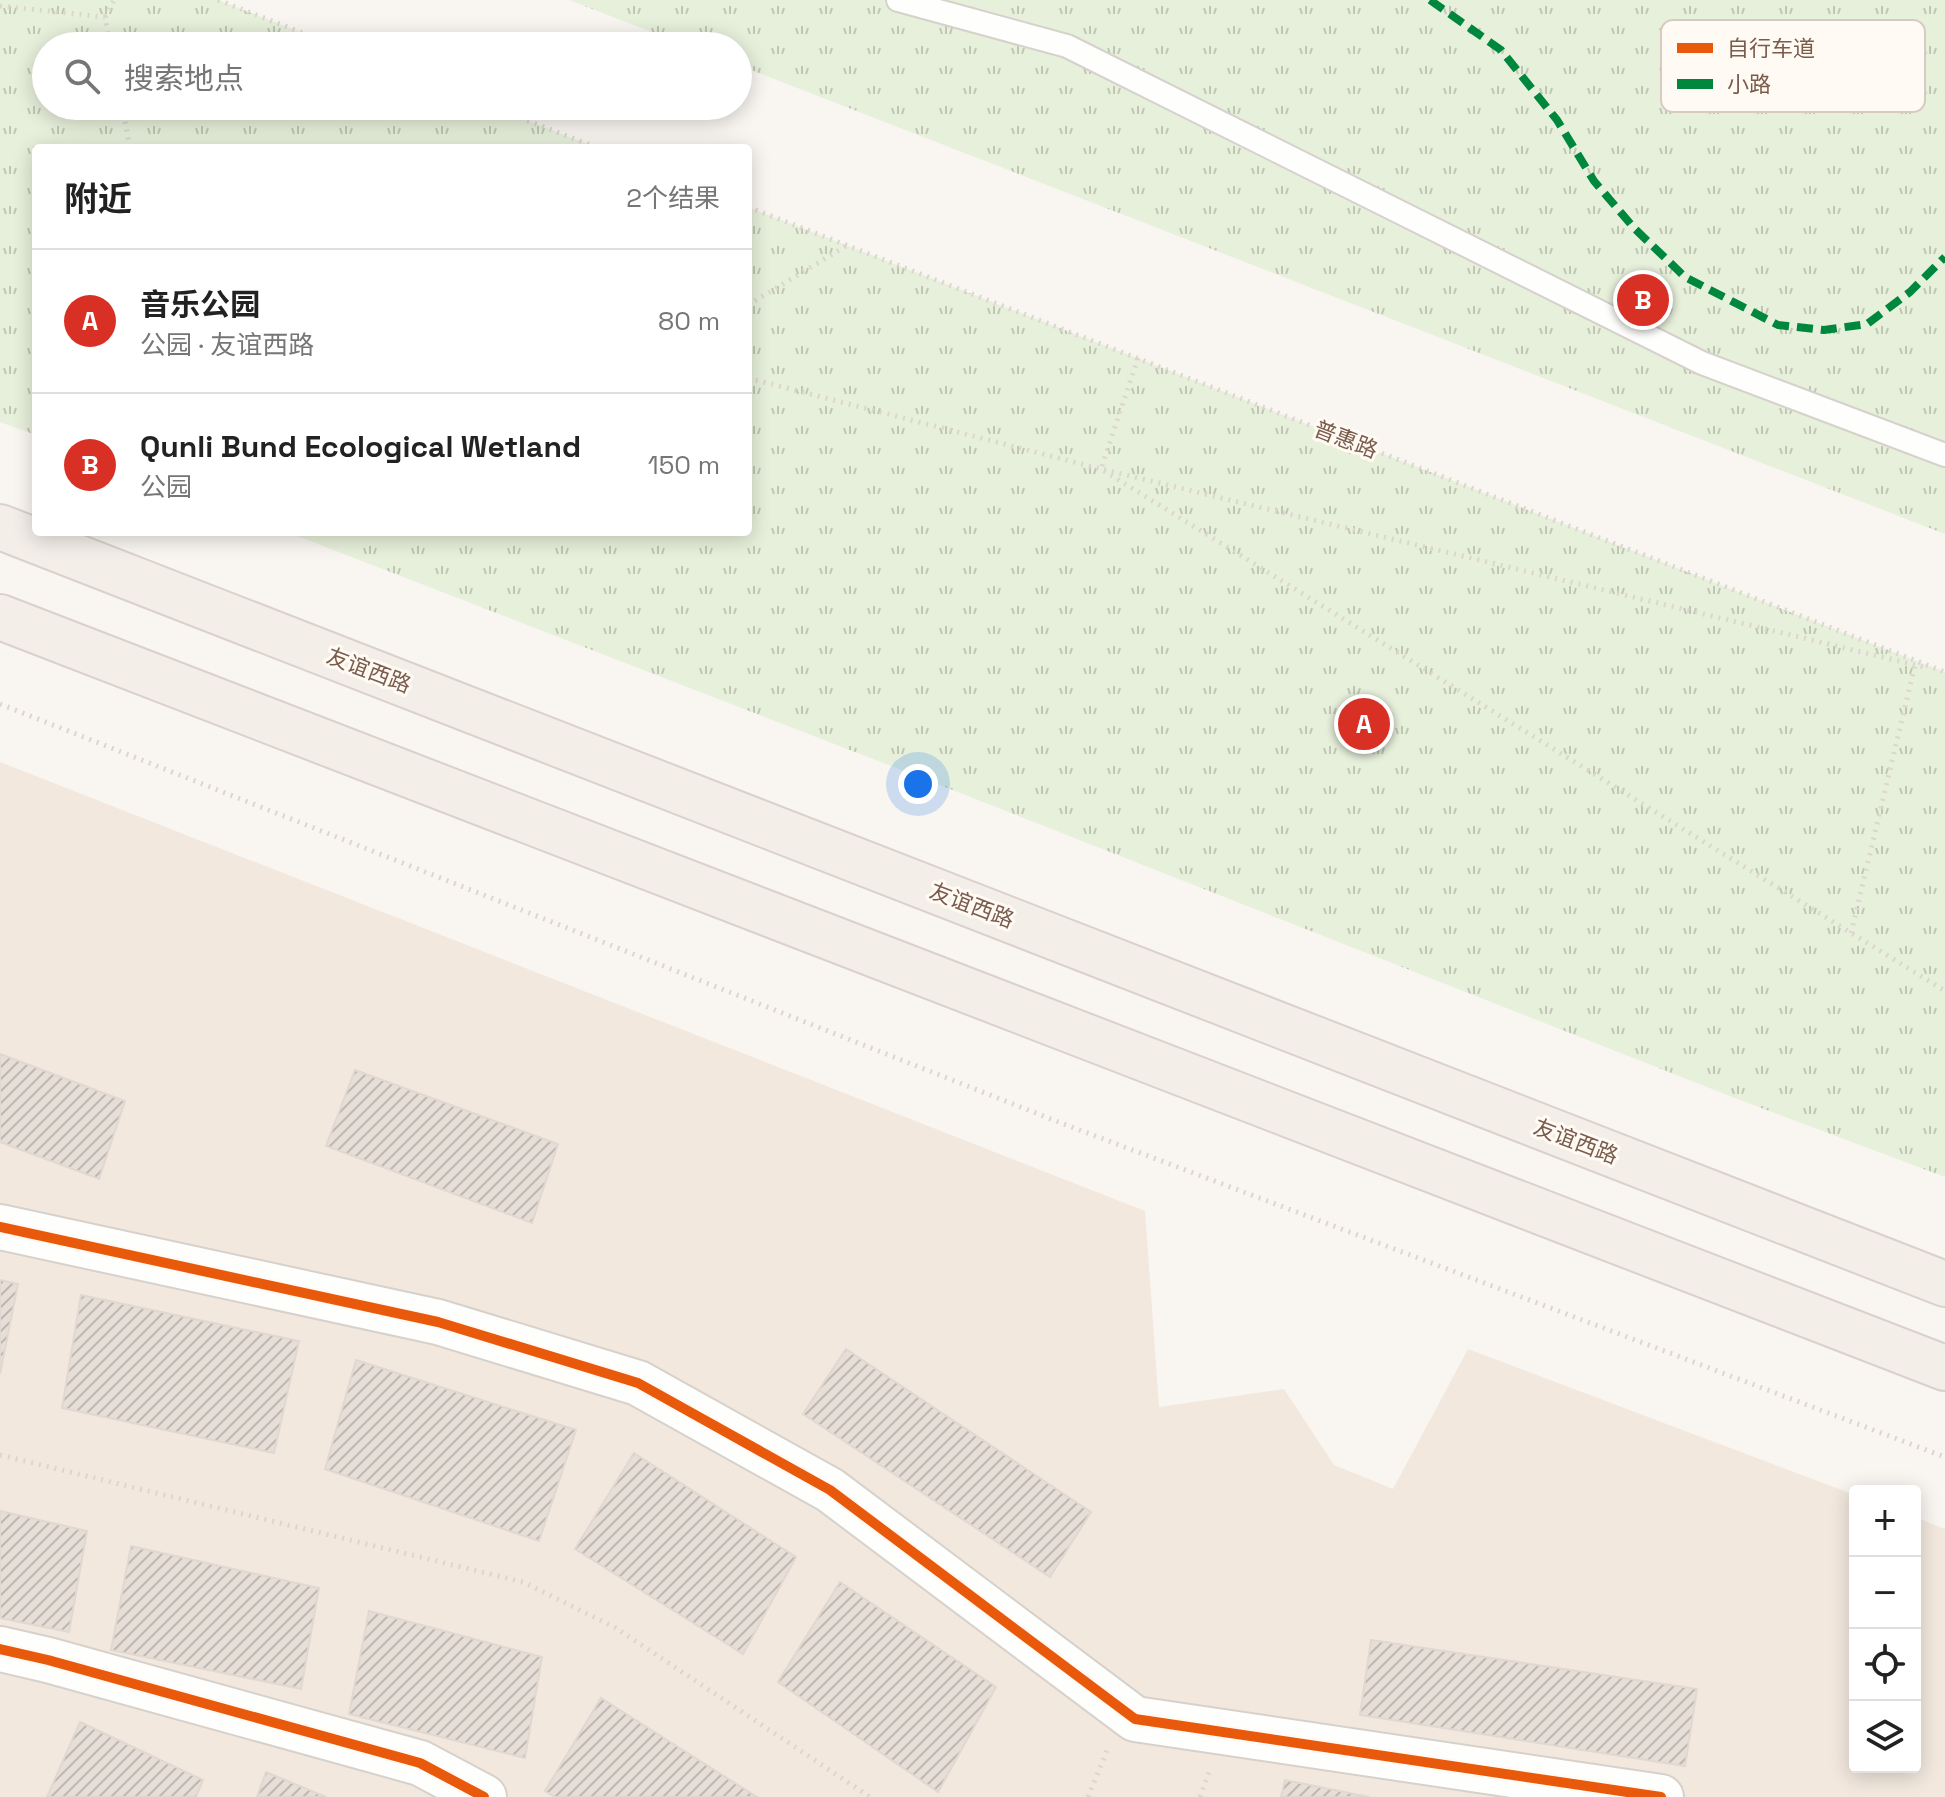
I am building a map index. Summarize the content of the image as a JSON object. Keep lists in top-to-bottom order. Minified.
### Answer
{"streets":{"main road":["友谊西路"],"path":["普惠路"]},"legend":["自行车道","小路"],"page":{"search":"搜索地点","heading":["附近","2个结果"],"list":[{"mark":"A","name":"音乐公园","note":"公园 · 友谊西路","value":"80 m"},{"mark":"B","name":"Qunli Bund Ecological Wetland","note":"公园","value":"150 m"}],"pins":["B","A"],"map_buttons":["+","−"]}}
